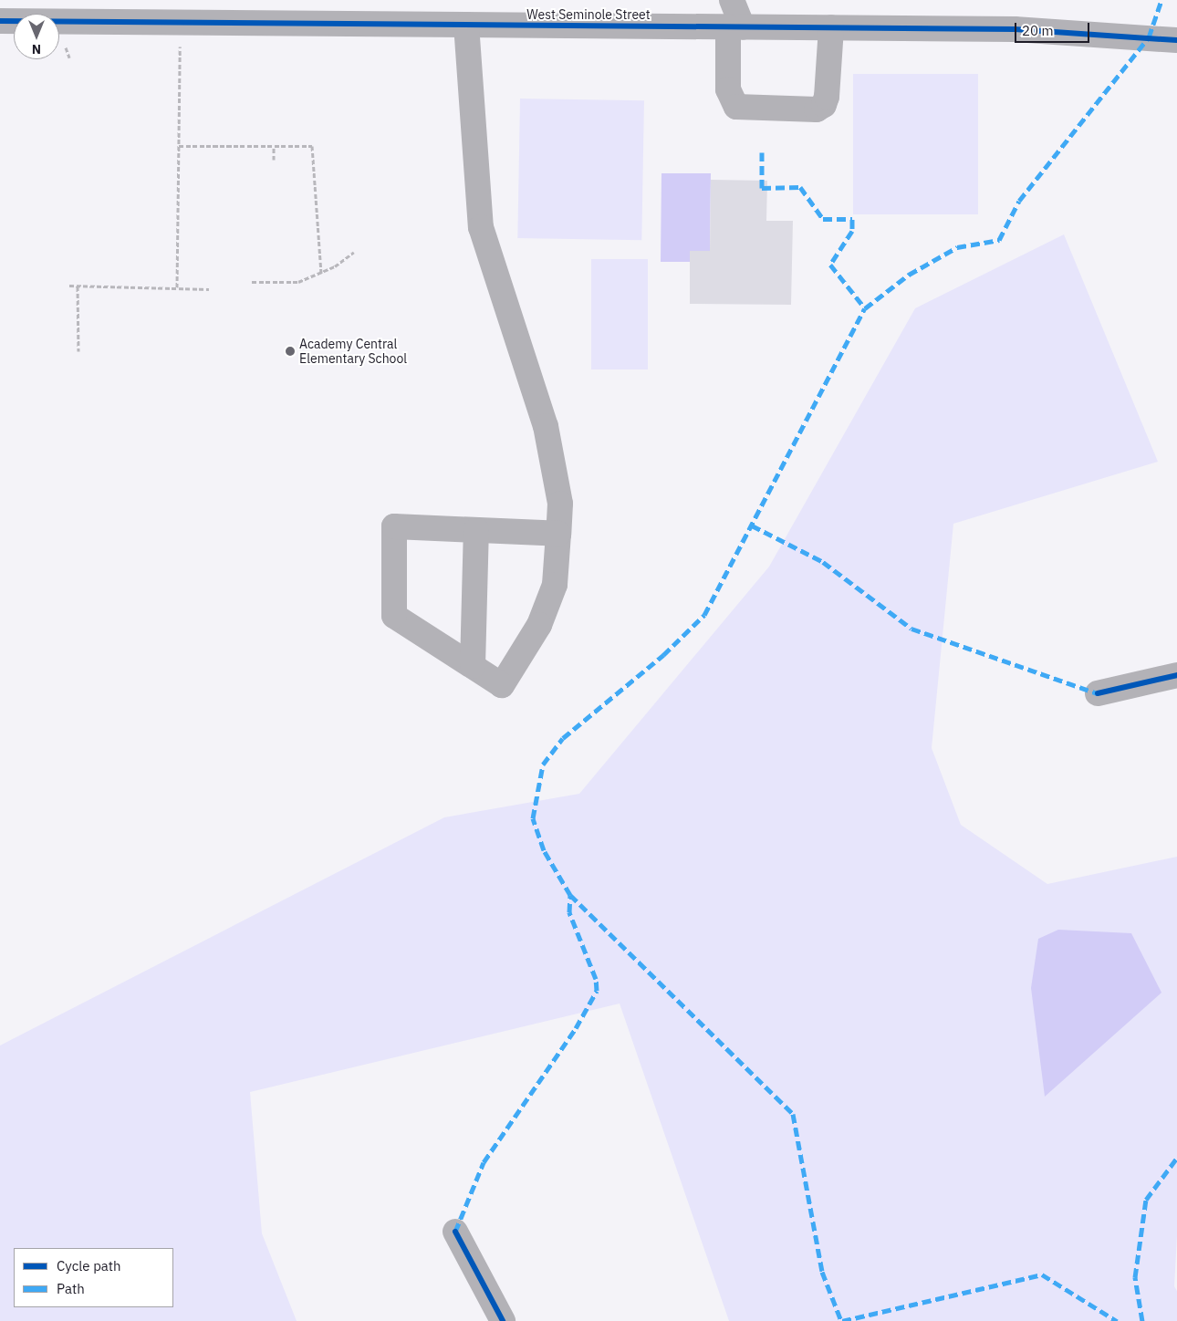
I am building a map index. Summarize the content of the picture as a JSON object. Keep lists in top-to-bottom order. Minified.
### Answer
{"streets":{"street":["West Seminole Street"]},"places":["Academy Central Elementary School"],"legend":["Cycle path","Path"],"scale_bar":"20 m","north":"bottom"}
